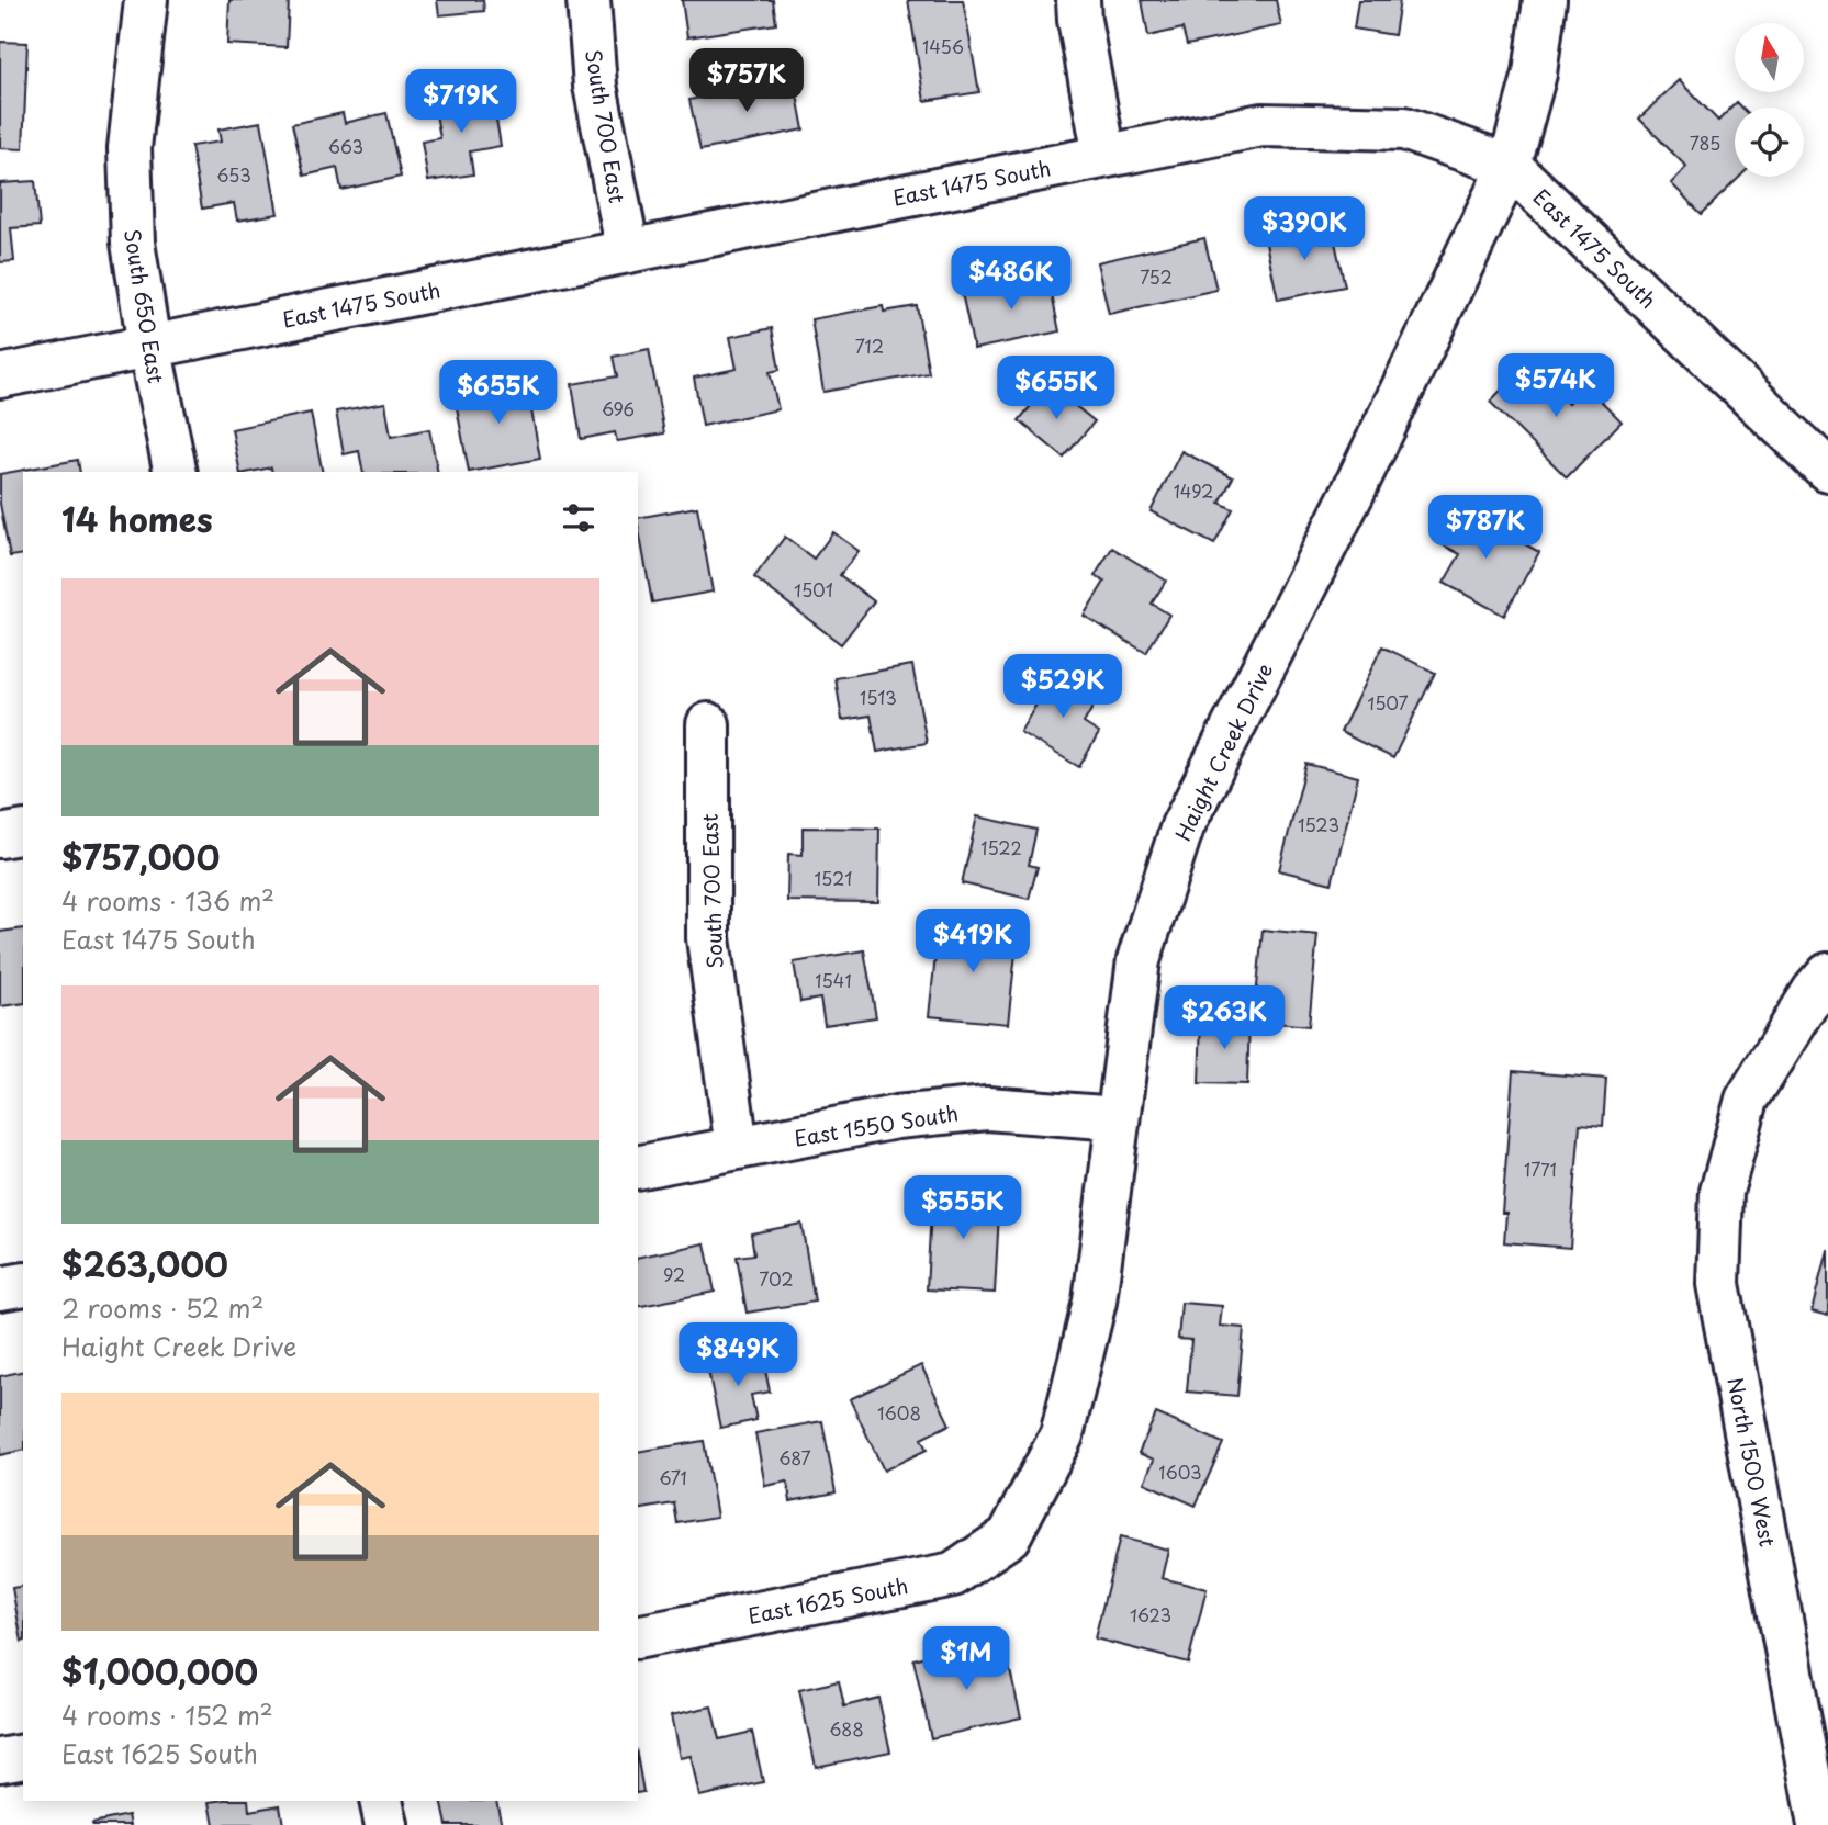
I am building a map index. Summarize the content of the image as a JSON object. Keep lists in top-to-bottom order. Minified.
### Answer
{"streets":{"street":["South 700 East","East 1475 South","South 650 East","Haight Creek Drive","East 1550 South","North 1500 West","East 1625 South"]},"crossings":[["South 700 East","East 1475 South"],["South 700 East","East 1550 South"],["East 1475 South","South 650 East"],["East 1475 South","Haight Creek Drive"],["Haight Creek Drive","East 1550 South"],["Haight Creek Drive","East 1625 South"]],"house_numbers":["1456","785","663","653","752","712","696","1492","1501","1513","1507","1523","1522","1521","1541","1771","92","702","1608","687","1603","671","1623","688"],"north":"top","page":{"price":["$757K","$719K","$390K","$486K","$574K","$655K","$655K","$787K","$529K","$419K","$263K","$555K","$849K","$1M"],"heading":"14 homes","list":[{"name":"$757,000","note":"4 rooms · 136 m² · East 1475 South"},{"name":"$263,000","note":"2 rooms · 52 m² · Haight Creek Drive"},{"name":"$1,000,000","note":"4 rooms · 152 m² · East 1625 South"}]}}
